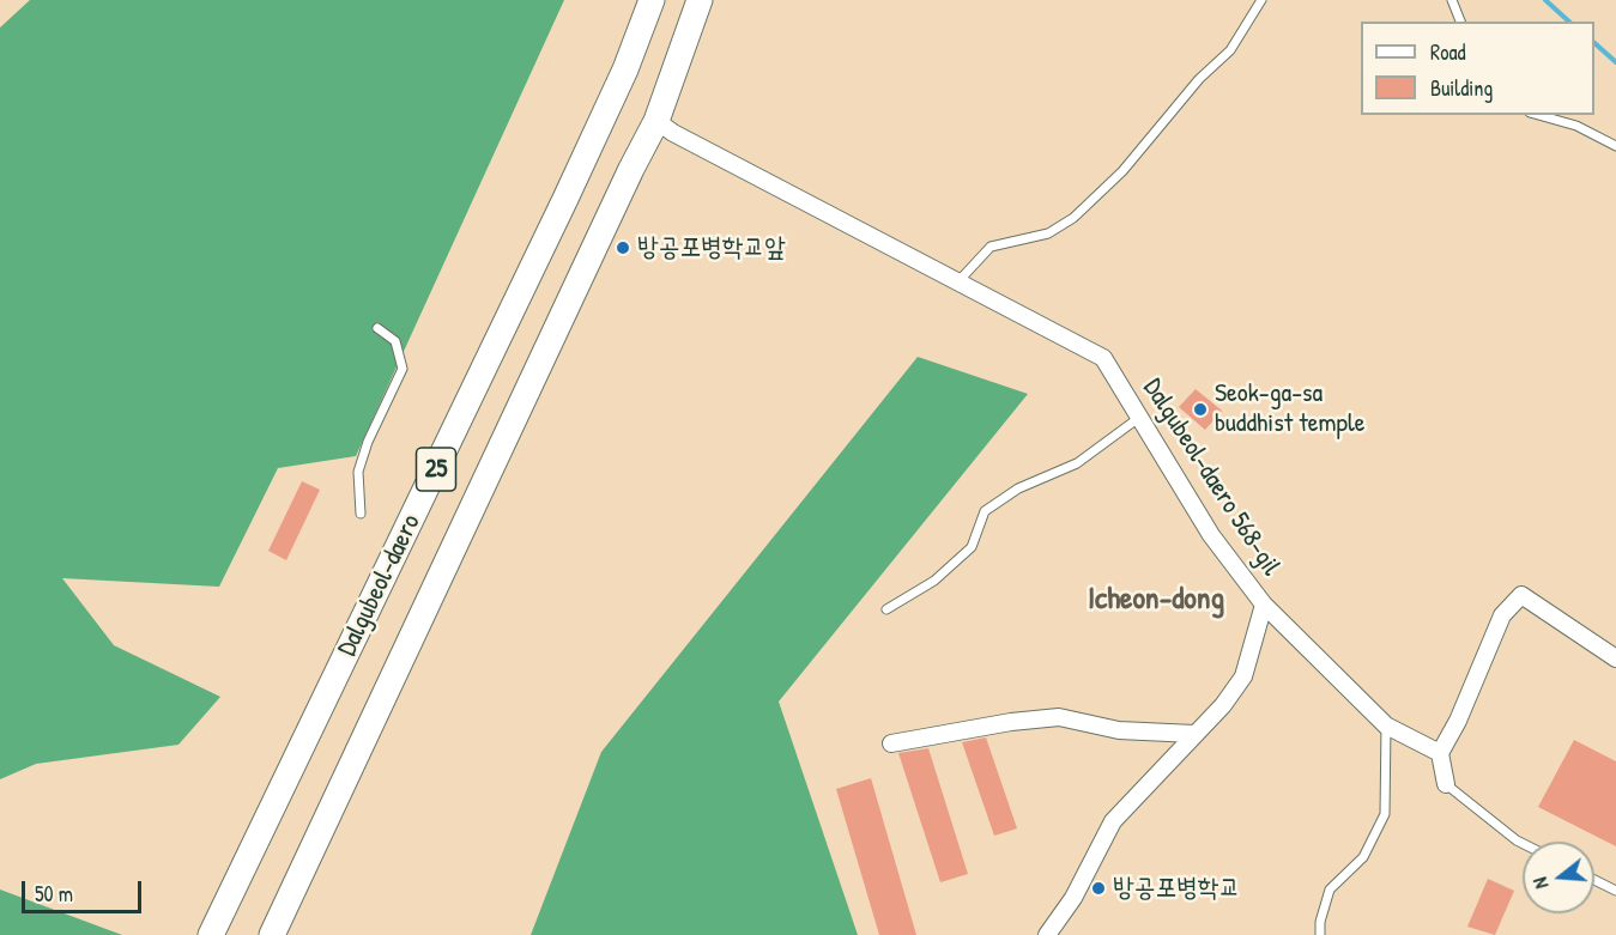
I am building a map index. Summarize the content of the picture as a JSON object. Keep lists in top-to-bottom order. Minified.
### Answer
{"streets":{"main road":["25","Dalgubeol-daero"],"street":["Dalgubeol-daero 568-gil"]},"crossings":[["Dalgubeol-daero 568-gil","Dalgubeol-daero"]],"districts":["Icheon-dong"],"places":["방공포병학교앞","Seok-ga-sa buddhist temple","방공포병학교"],"legend":["Road","Building"],"scale_bar":"50 m","north":"left"}
